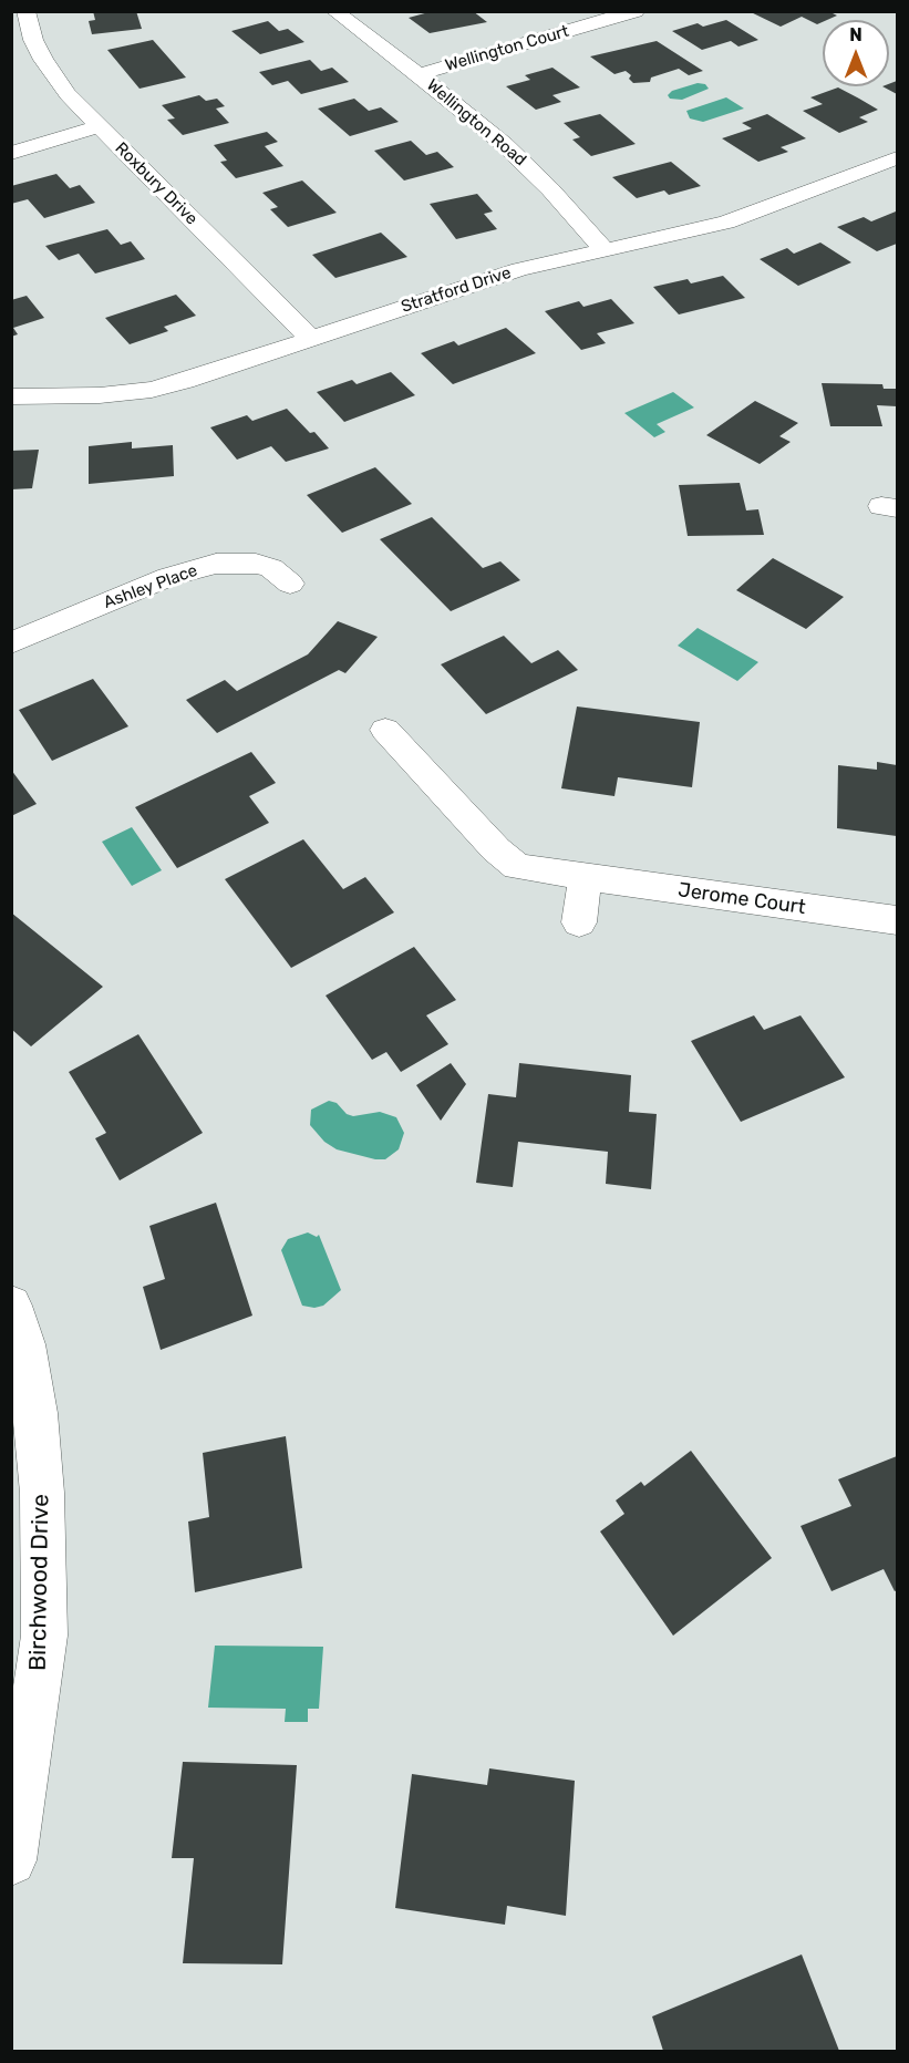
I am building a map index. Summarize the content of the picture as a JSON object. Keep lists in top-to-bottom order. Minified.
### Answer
{"streets":{"street":["Wellington Court","Wellington Road","Roxbury Drive","Stratford Drive","Ashley Place","Jerome Court","Birchwood Drive"]},"crossings":[["Wellington Court","Wellington Road"],["Wellington Road","Stratford Drive"],["Roxbury Drive","Stratford Drive"]],"north":"top"}
